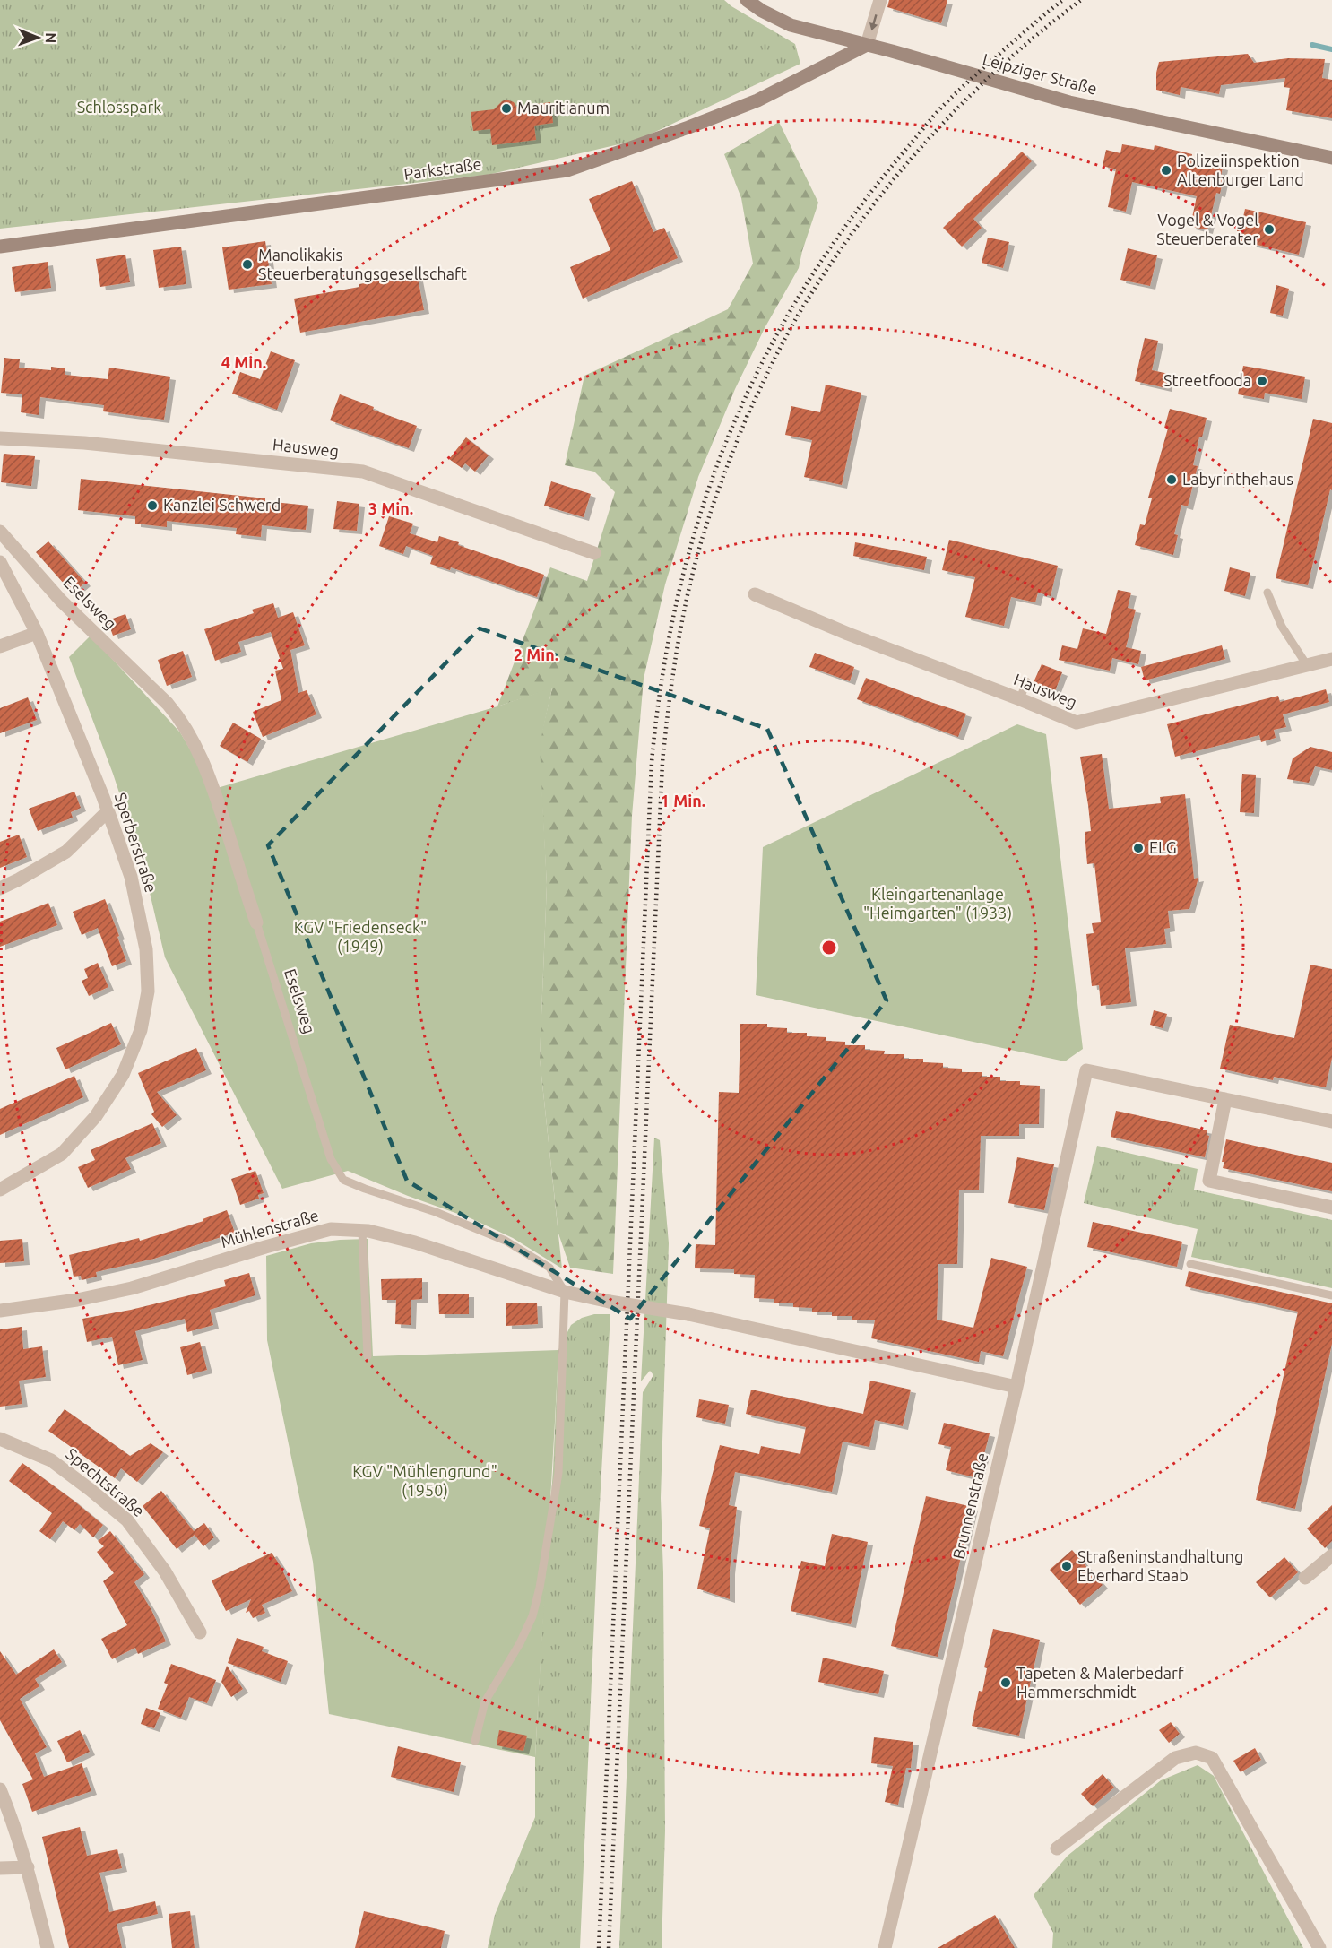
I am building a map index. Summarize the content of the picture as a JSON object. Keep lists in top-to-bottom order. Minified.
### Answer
{"streets":{"street":["Leipziger Straße","Parkstraße","Hausweg","Eselsweg","Sperberstraße","Mühlenstraße","Spechtstraße","Brunnenstraße"]},"crossings":[["Leipziger Straße","Parkstraße"],["Eselsweg","Mühlenstraße"],["Mühlenstraße","Brunnenstraße"]],"parks":["Schlosspark","Kleingartenanlage \"Heimgarten\" (1933)","KGV \"Friedenseck\" (1949)","KGV \"Mühlengrund\" (1950)"],"places":["Mauritianum","Polizeiinspektion Altenburger Land","Vogel & Vogel Steuerberater","Manolikakis Steuerberatungsgesellschaft","Streetfooda","Labyrinthehaus","Kanzlei Schwerd","ELG","Straßeninstandhaltung Eberhard Staab","Tapeten & Malerbedarf Hammerschmidt"],"north":"right","rings":["4 Min.","3 Min.","2 Min.","1 Min."]}
